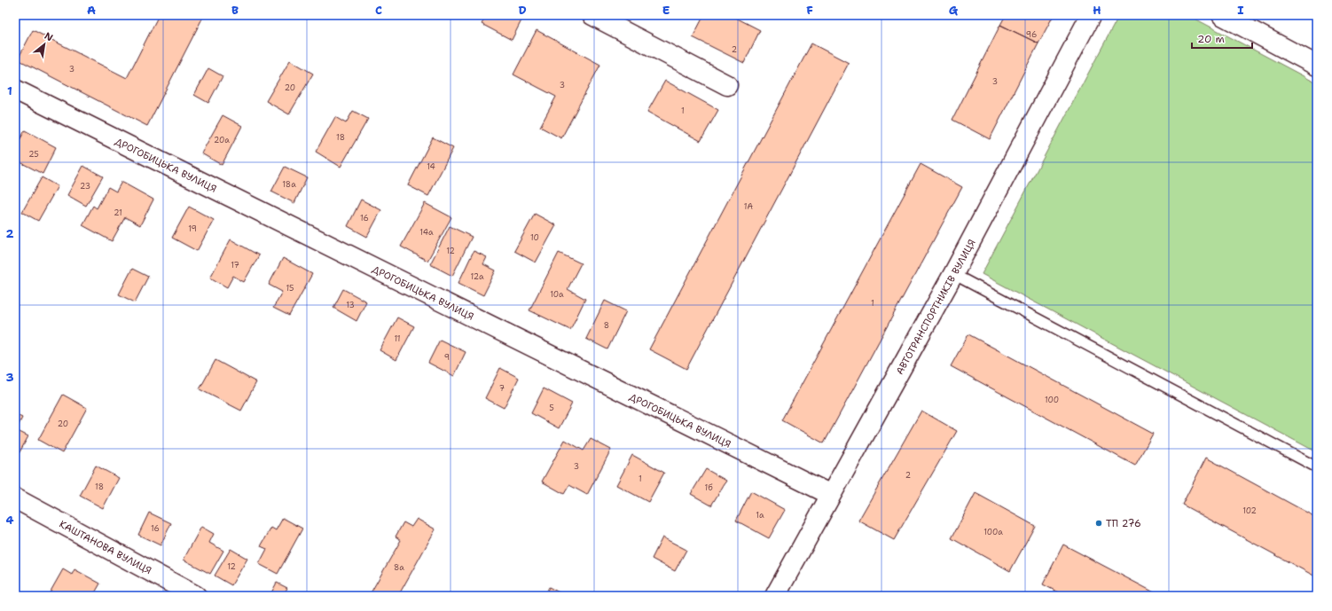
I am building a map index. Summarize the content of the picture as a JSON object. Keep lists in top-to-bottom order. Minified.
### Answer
{"streets":{"street":["ДРОГОБИЦЬКА ВУЛИЦЯ","АВТОТРАНСПОРТНИКІВ ВУЛИЦЯ","КАШТАНОВА ВУЛИЦЯ"]},"crossings":[["ДРОГОБИЦЬКА ВУЛИЦЯ","АВТОТРАНСПОРТНИКІВ ВУЛИЦЯ"]],"places":["ТП 276"],"house_numbers":["96","2","3","3","3","20","1","18","20а","25","14","18а","23","1А","21","16","19","14а","10","12","17","12а","15","10а","1","13","8","11","9","7","100","5","20","3","2","1","18","1б","102","1а","16","100а","12","8а"],"scale_bar":"20 m","north":"top right","grid":{"columns":["A","B","C","D","E","F","G","H","I"],"rows":["1","2","3","4"]}}
